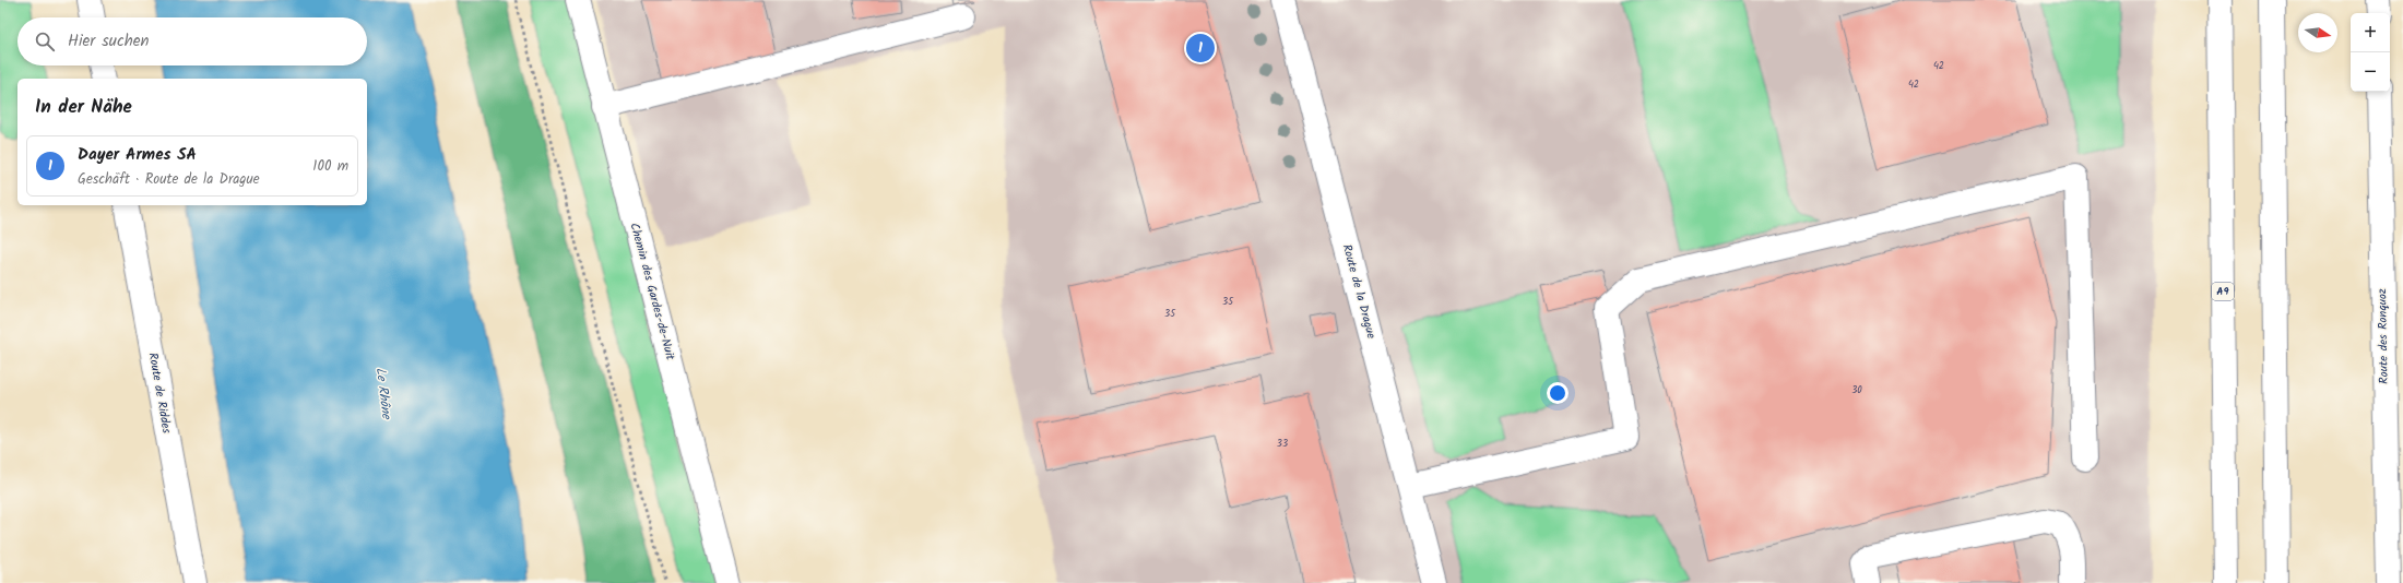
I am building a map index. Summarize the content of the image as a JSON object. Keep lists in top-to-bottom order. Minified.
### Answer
{"streets":{"main road":["Chemin des Gardes-de-Nuit","Route de la Drague","A9","Route des Ronquoz","Route de Riddes"]},"water":["Le Rhône"],"house_numbers":["42","42","35","35","30","33"],"north":"right","page":{"map_buttons":["+","−"],"search":"Hier suchen","pins":"1","heading":"In der Nähe","list":[{"mark":"1","name":"Dayer Armes SA","note":"Geschäft · Route de la Drague","value":"100 m"}]}}
